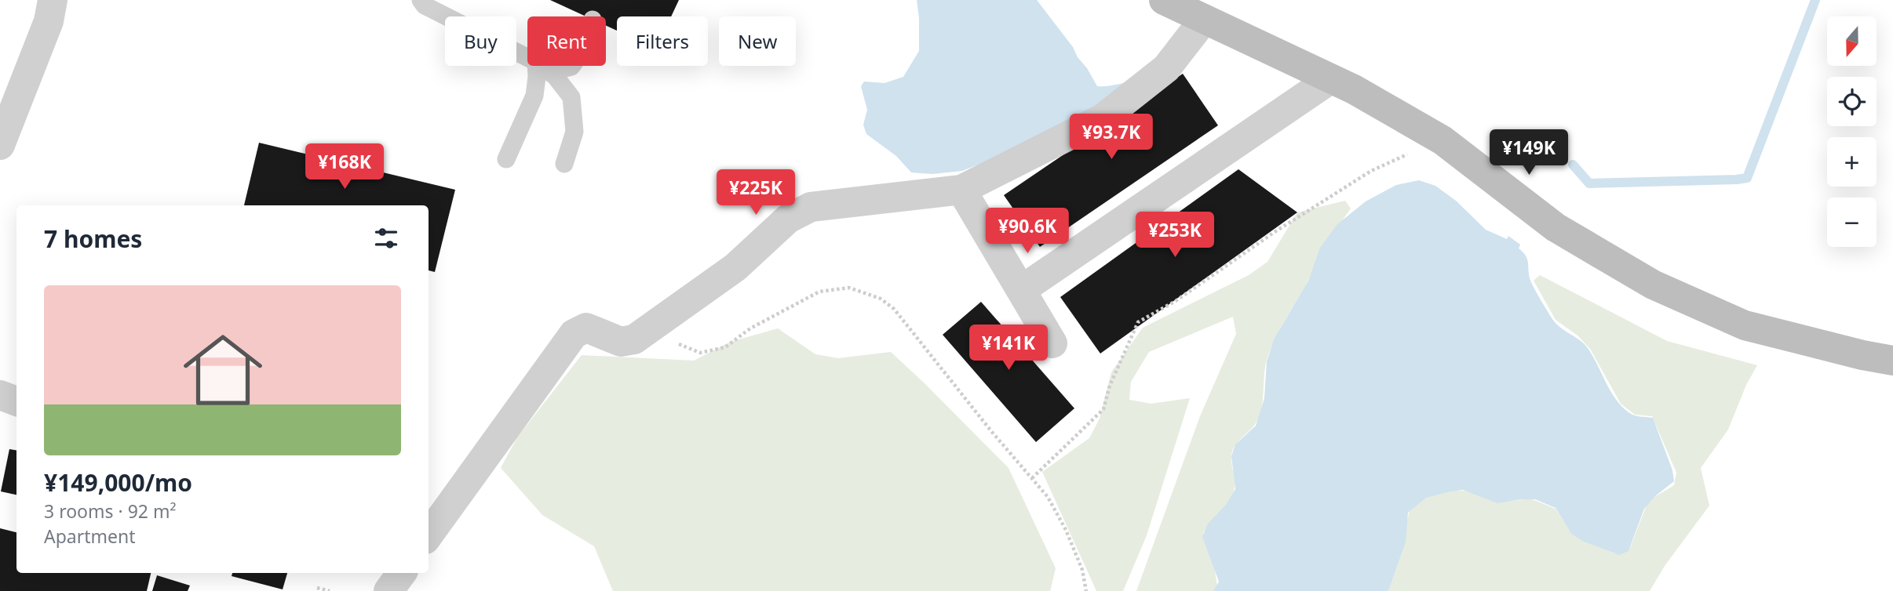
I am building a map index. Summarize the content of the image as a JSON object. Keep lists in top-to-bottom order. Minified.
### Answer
{"north":"bottom","page":{"map_buttons":["+","−"],"chip":["Buy","Rent","Filters","New"],"price":["¥93.7K","¥149K","¥168K","¥225K","¥90.6K","¥253K","¥141K"],"heading":"7 homes","list":[{"name":"¥149,000/mo","note":"3 rooms · 92 m² · Apartment"}]}}
